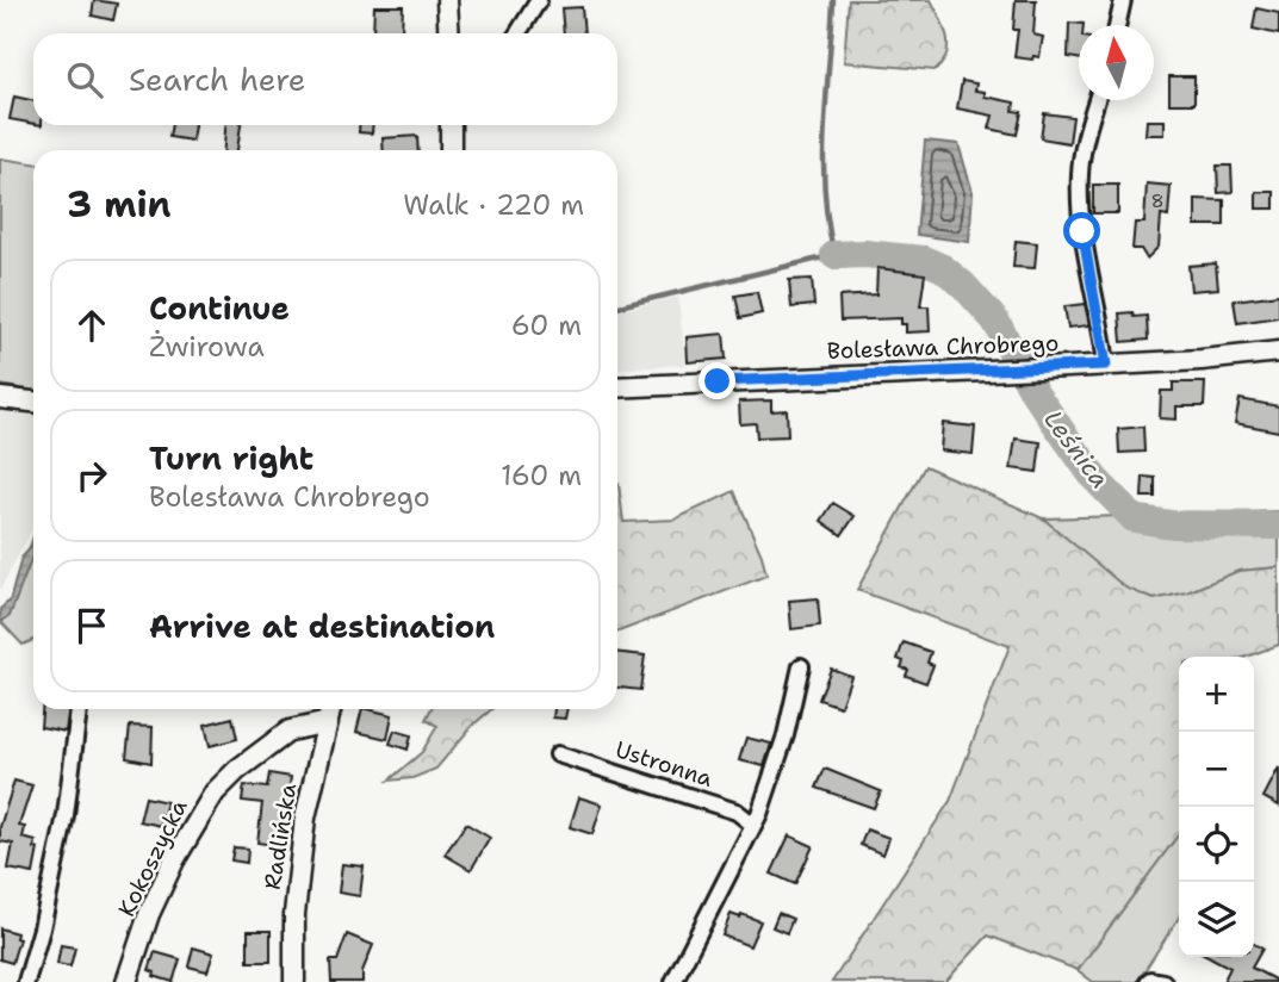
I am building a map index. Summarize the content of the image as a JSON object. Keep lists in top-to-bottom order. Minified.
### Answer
{"streets":{"street":["Bolesława Chrobrego","Ustronna","Radlińska","Kokoszycka"]},"crossings":[["Radlińska","Kokoszycka"]],"water":["Leśnica"],"house_numbers":["8"],"north":"top","page":{"search":"Search here","heading":["3 min","Walk · 220 m"],"list":[["Continue","Żwirowa","60 m"],["Turn right","Bolesława Chrobrego","160 m"],"Arrive at destination"],"map_buttons":["+","−"]}}
